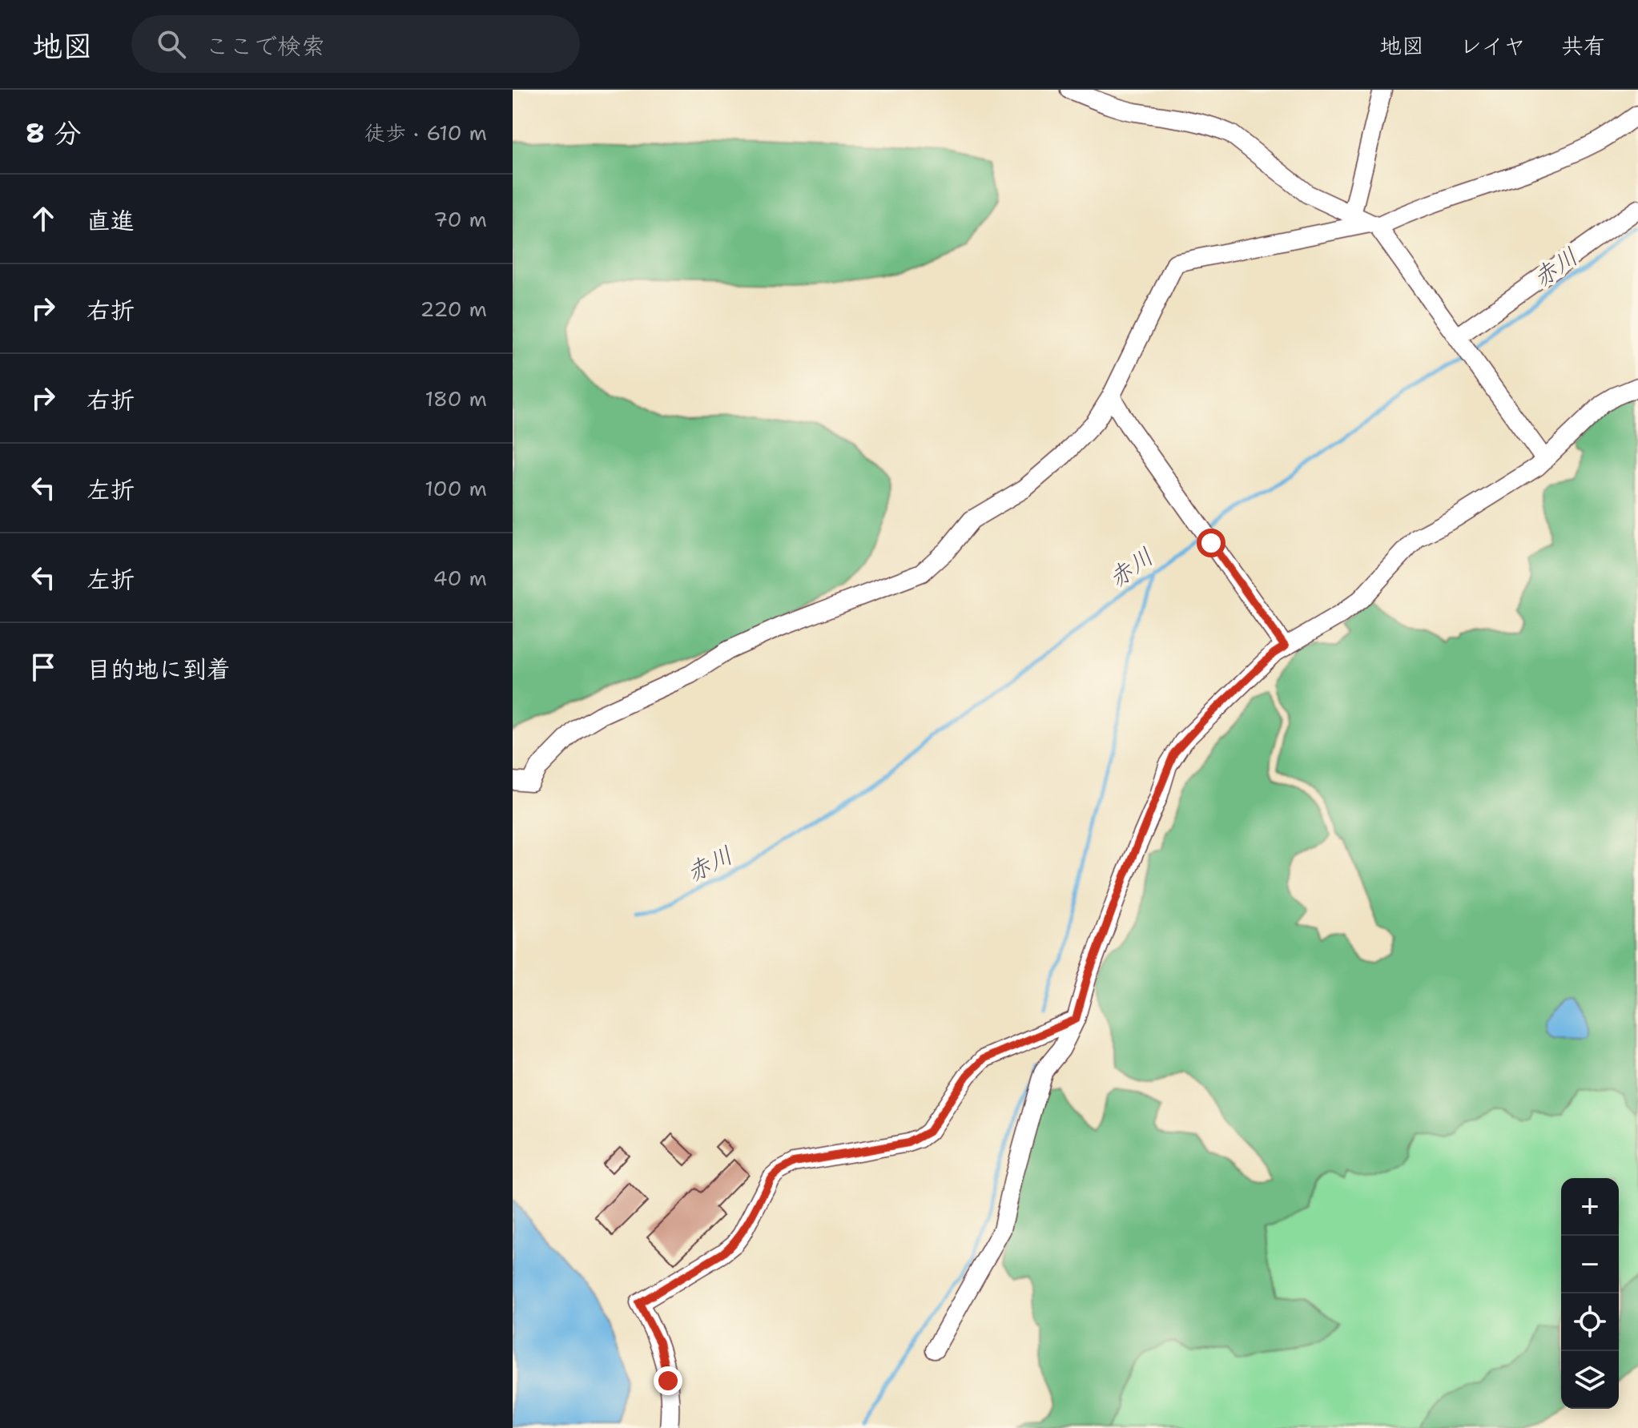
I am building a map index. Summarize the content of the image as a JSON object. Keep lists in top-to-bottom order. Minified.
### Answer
{"water":["赤川"],"page":{"header":"地図","search":"ここで検索","nav":["地図","レイヤ","共有"],"heading":["8 分","徒歩 · 610 m"],"list":[["直進","70 m"],["右折","220 m"],["右折","180 m"],["左折","100 m"],["左折","40 m"],"目的地に到着"],"map_buttons":["+","−"]}}
